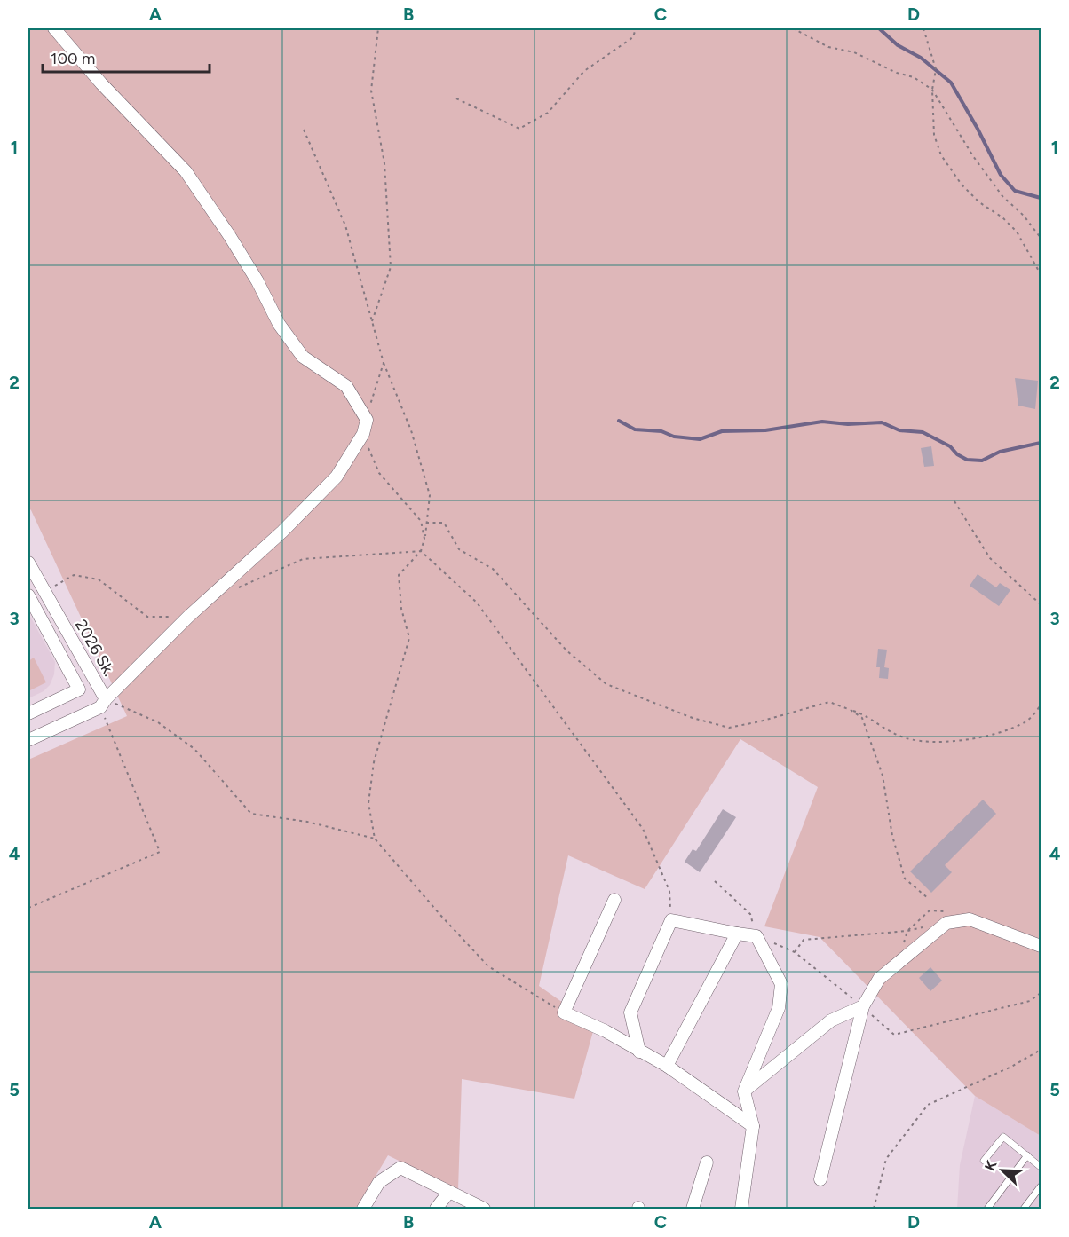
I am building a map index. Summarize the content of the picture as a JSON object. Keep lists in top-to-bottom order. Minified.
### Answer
{"streets":{"street":["2026 Sk."]},"scale_bar":"100 m","north":"top left","grid":{"columns":["A","B","C","D"],"rows":["1","2","3","4","5"]}}
